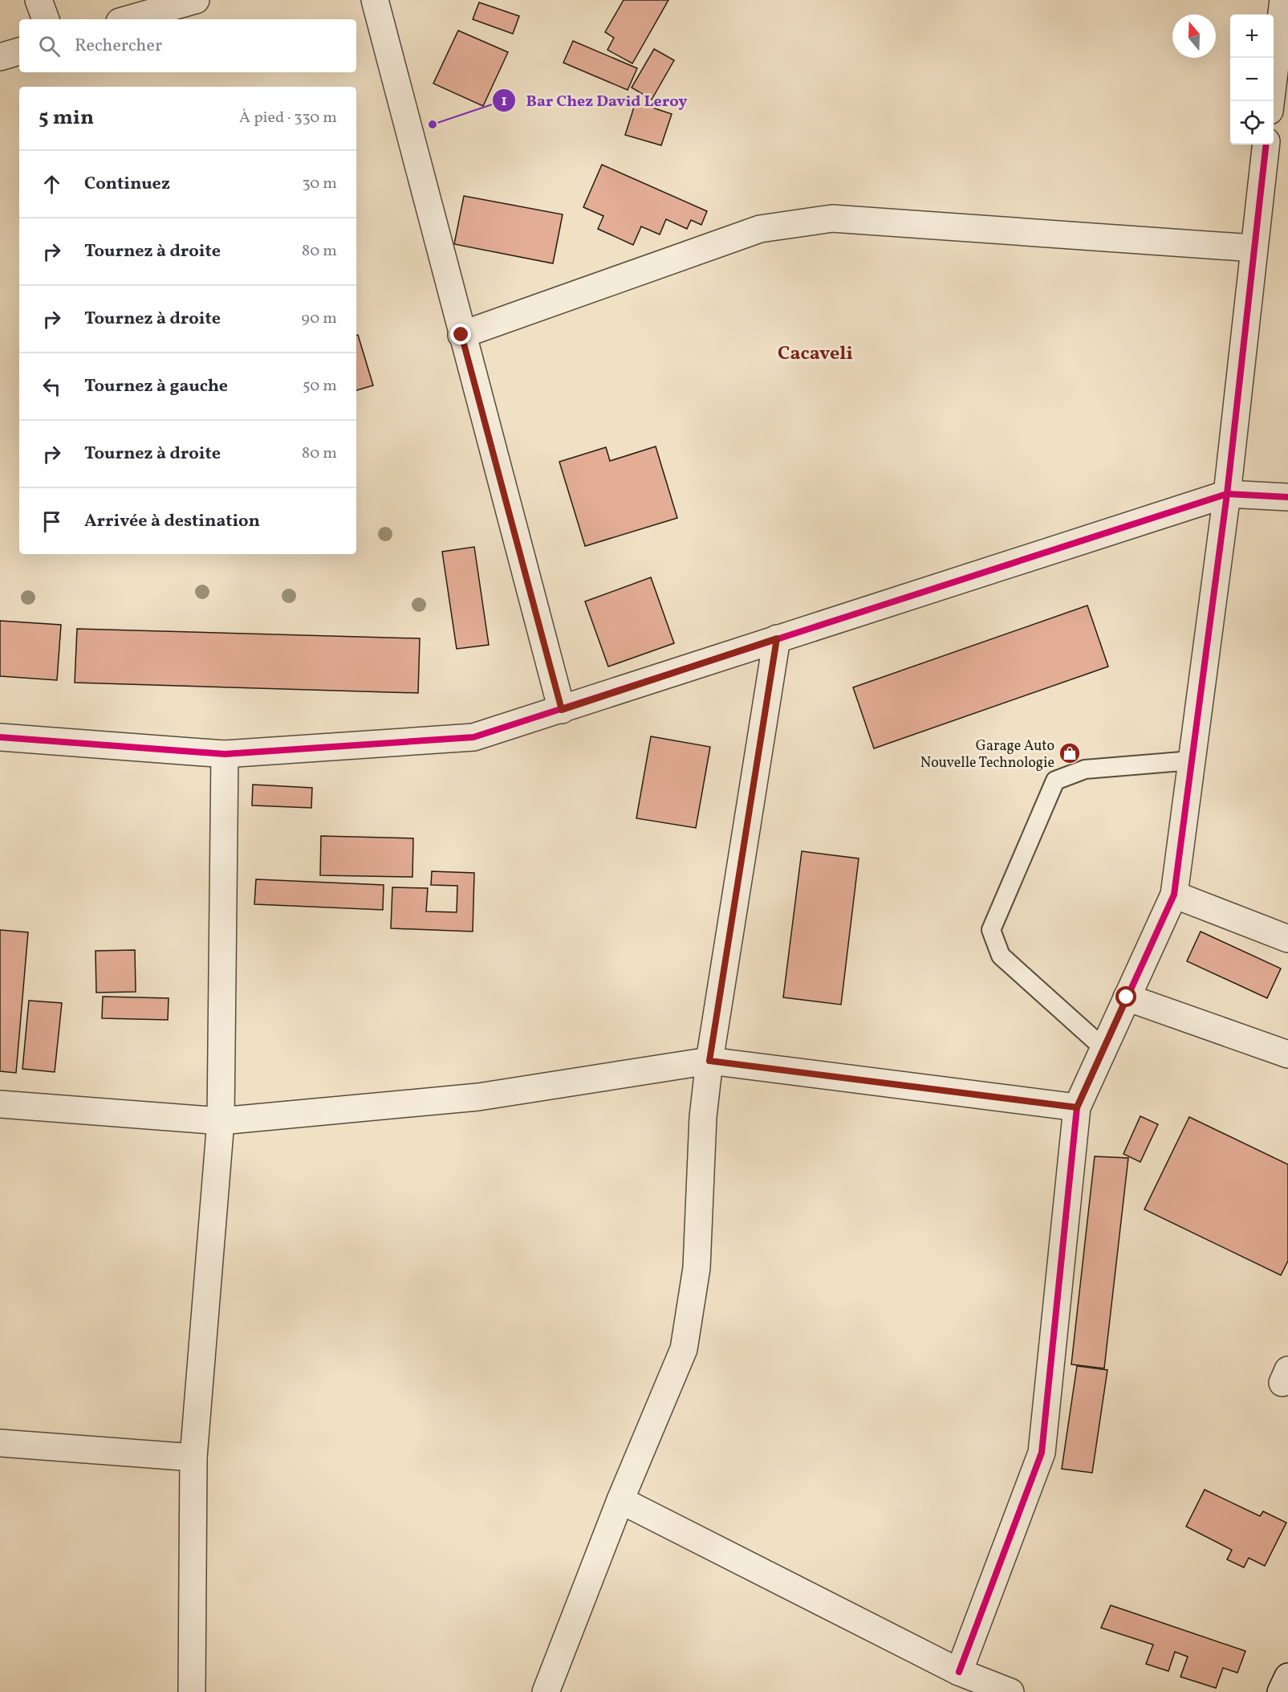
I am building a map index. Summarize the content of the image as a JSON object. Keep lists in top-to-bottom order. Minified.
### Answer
{"districts":["Cacaveli"],"places":{"other":["Bar Chez David Leroy"],"shop":["Garage Auto Nouvelle Technologie"]},"north":"top","page":{"map_buttons":["+","−"],"search":"Rechercher","heading":["5 min","À pied · 330 m"],"list":[["Continuez","30 m"],["Tournez à droite","80 m"],["Tournez à droite","90 m"],["Tournez à gauche","50 m"],["Tournez à droite","80 m"],"Arrivée à destination"]}}
